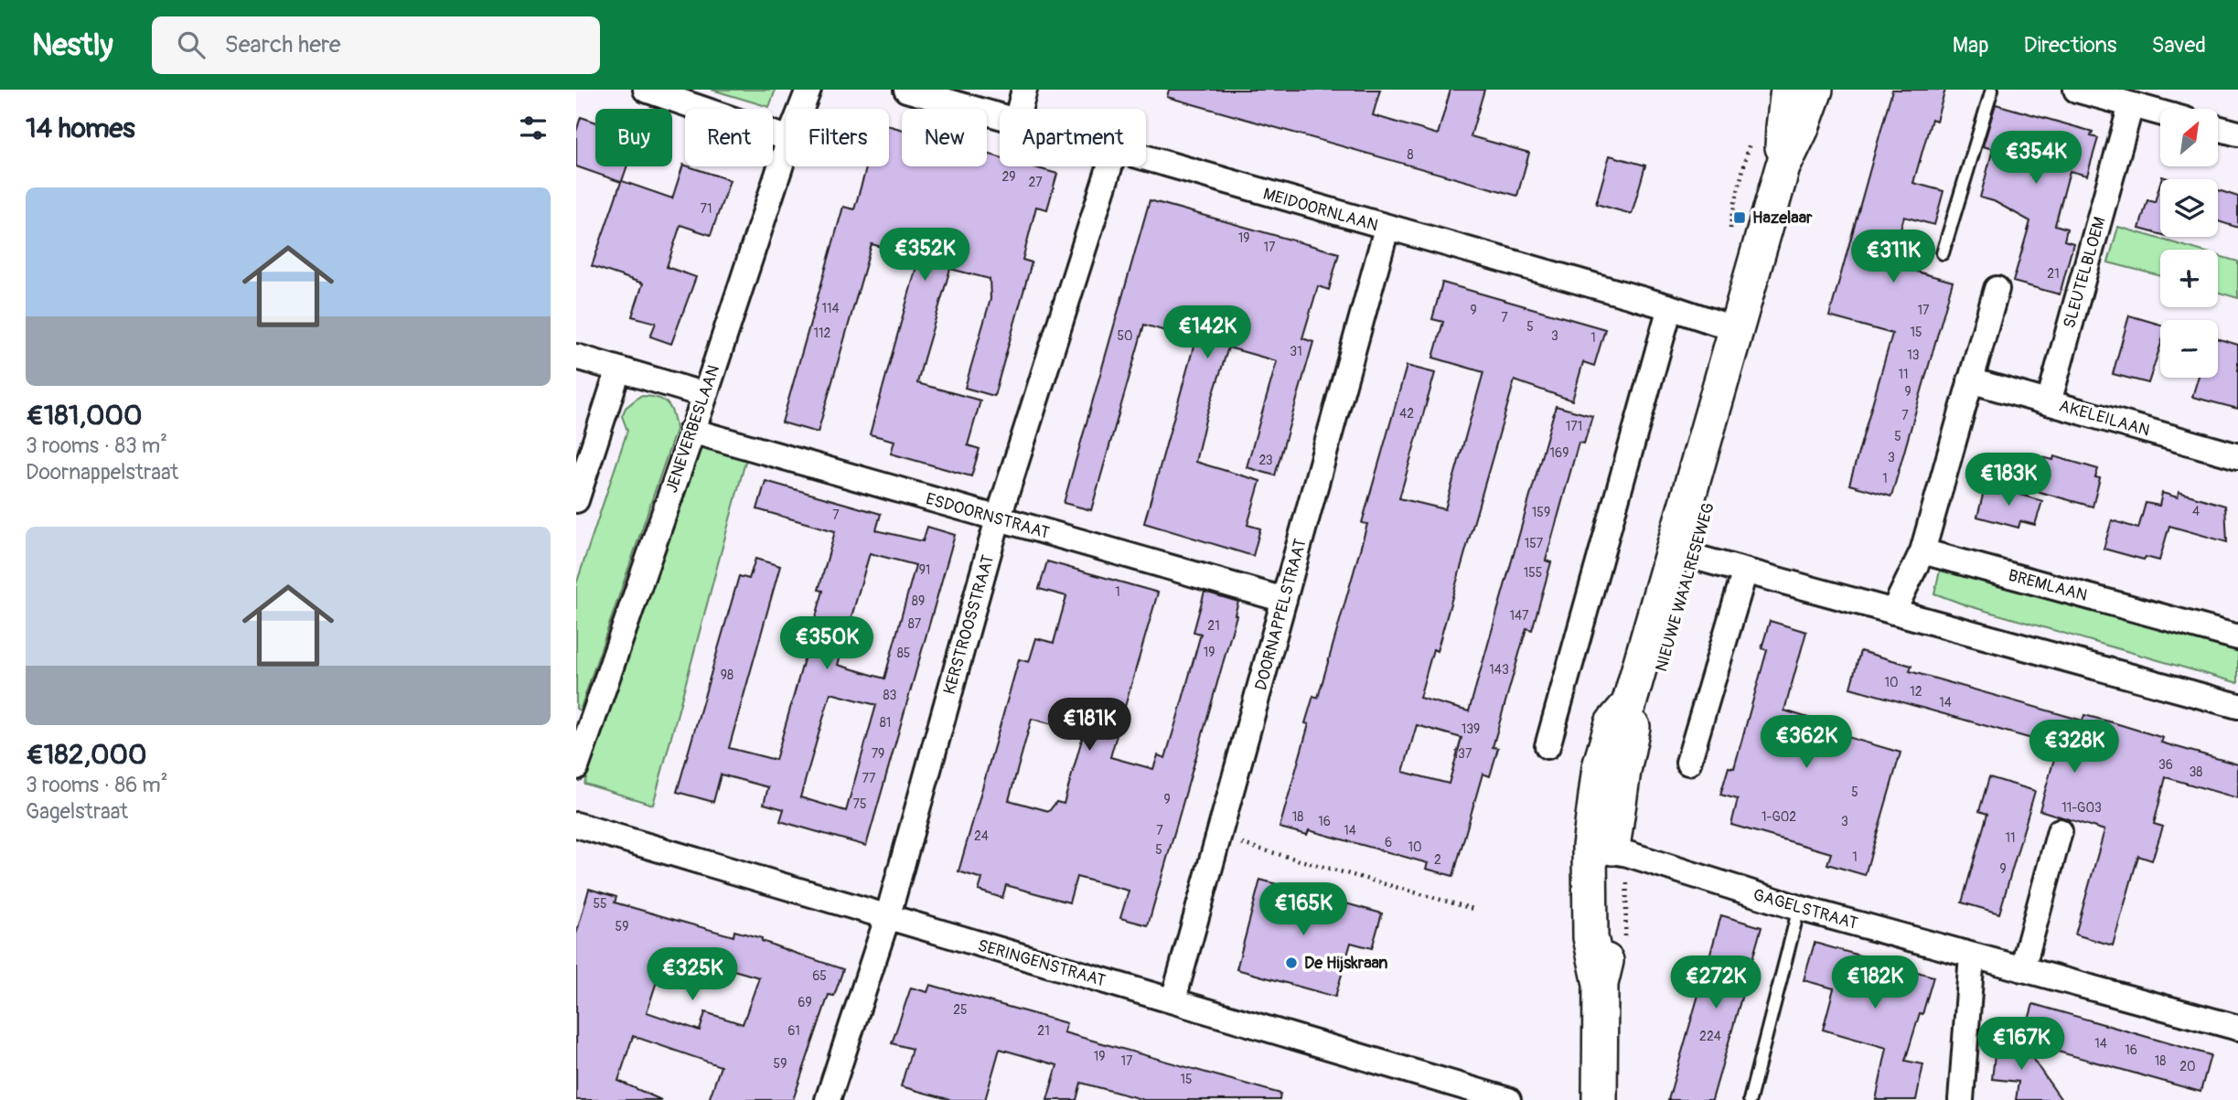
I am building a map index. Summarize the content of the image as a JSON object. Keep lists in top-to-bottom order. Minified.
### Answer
{"streets":{"street":["MEIDOORNLAAN","SLEUTELBLOEM","AKELEILAAN","JENEVERBESLAAN","ESDOORNSTRAAT","BREMLAAN","NIEUWE WAALRESEWEG","DOORNAPPELSTRAAT","KERSTROOSSTRAAT","GAGELSTRAAT","SERINGENSTRAAT"]},"crossings":[["MEIDOORNLAAN","NIEUWE WAALRESEWEG"],["MEIDOORNLAAN","DOORNAPPELSTRAAT"],["SLEUTELBLOEM","AKELEILAAN"],["JENEVERBESLAAN","ESDOORNSTRAAT"],["ESDOORNSTRAAT","DOORNAPPELSTRAAT"],["ESDOORNSTRAAT","KERSTROOSSTRAAT"],["NIEUWE WAALRESEWEG","GAGELSTRAAT"],["DOORNAPPELSTRAAT","SERINGENSTRAAT"],["KERSTROOSSTRAAT","SERINGENSTRAAT"]],"places":{"transit":["Hazelaar"],"other":["De Hijskraan"]},"house_numbers":["8","29","27","71","19","17","21","114","9","17","7","5","15","112","50","3","1","31","13","11","9","42","7","171","5","169","3","23","1","4","159","7","157","91","155","1","89","147","87","21","19","85","143","98","10","12","83","14","81","139","79","137","36","38","77","5","9","75","11-G03","18","1-G02","16","3","7","14","24","11","6","10","5","1","2","9","55","59","65","69","25","61","21","224","14","16","19","17","18","59","20","15"],"north":"top right","page":{"header":"Nestly","search":"Search here","nav":["Map","Directions","Saved"],"heading":"14 homes","map_buttons":["+","−"],"chip":["Buy","Rent","Filters","New","Apartment"],"price":["€354K","€352K","€311K","€142K","€183K","€350K","€181K","€362K","€328K","€165K","€325K","€272K","€182K","€167K"],"list":[{"name":"€181,000","note":"3 rooms · 83 m² · Doornappelstraat"},{"name":"€182,000","note":"3 rooms · 86 m² · Gagelstraat"}]}}
